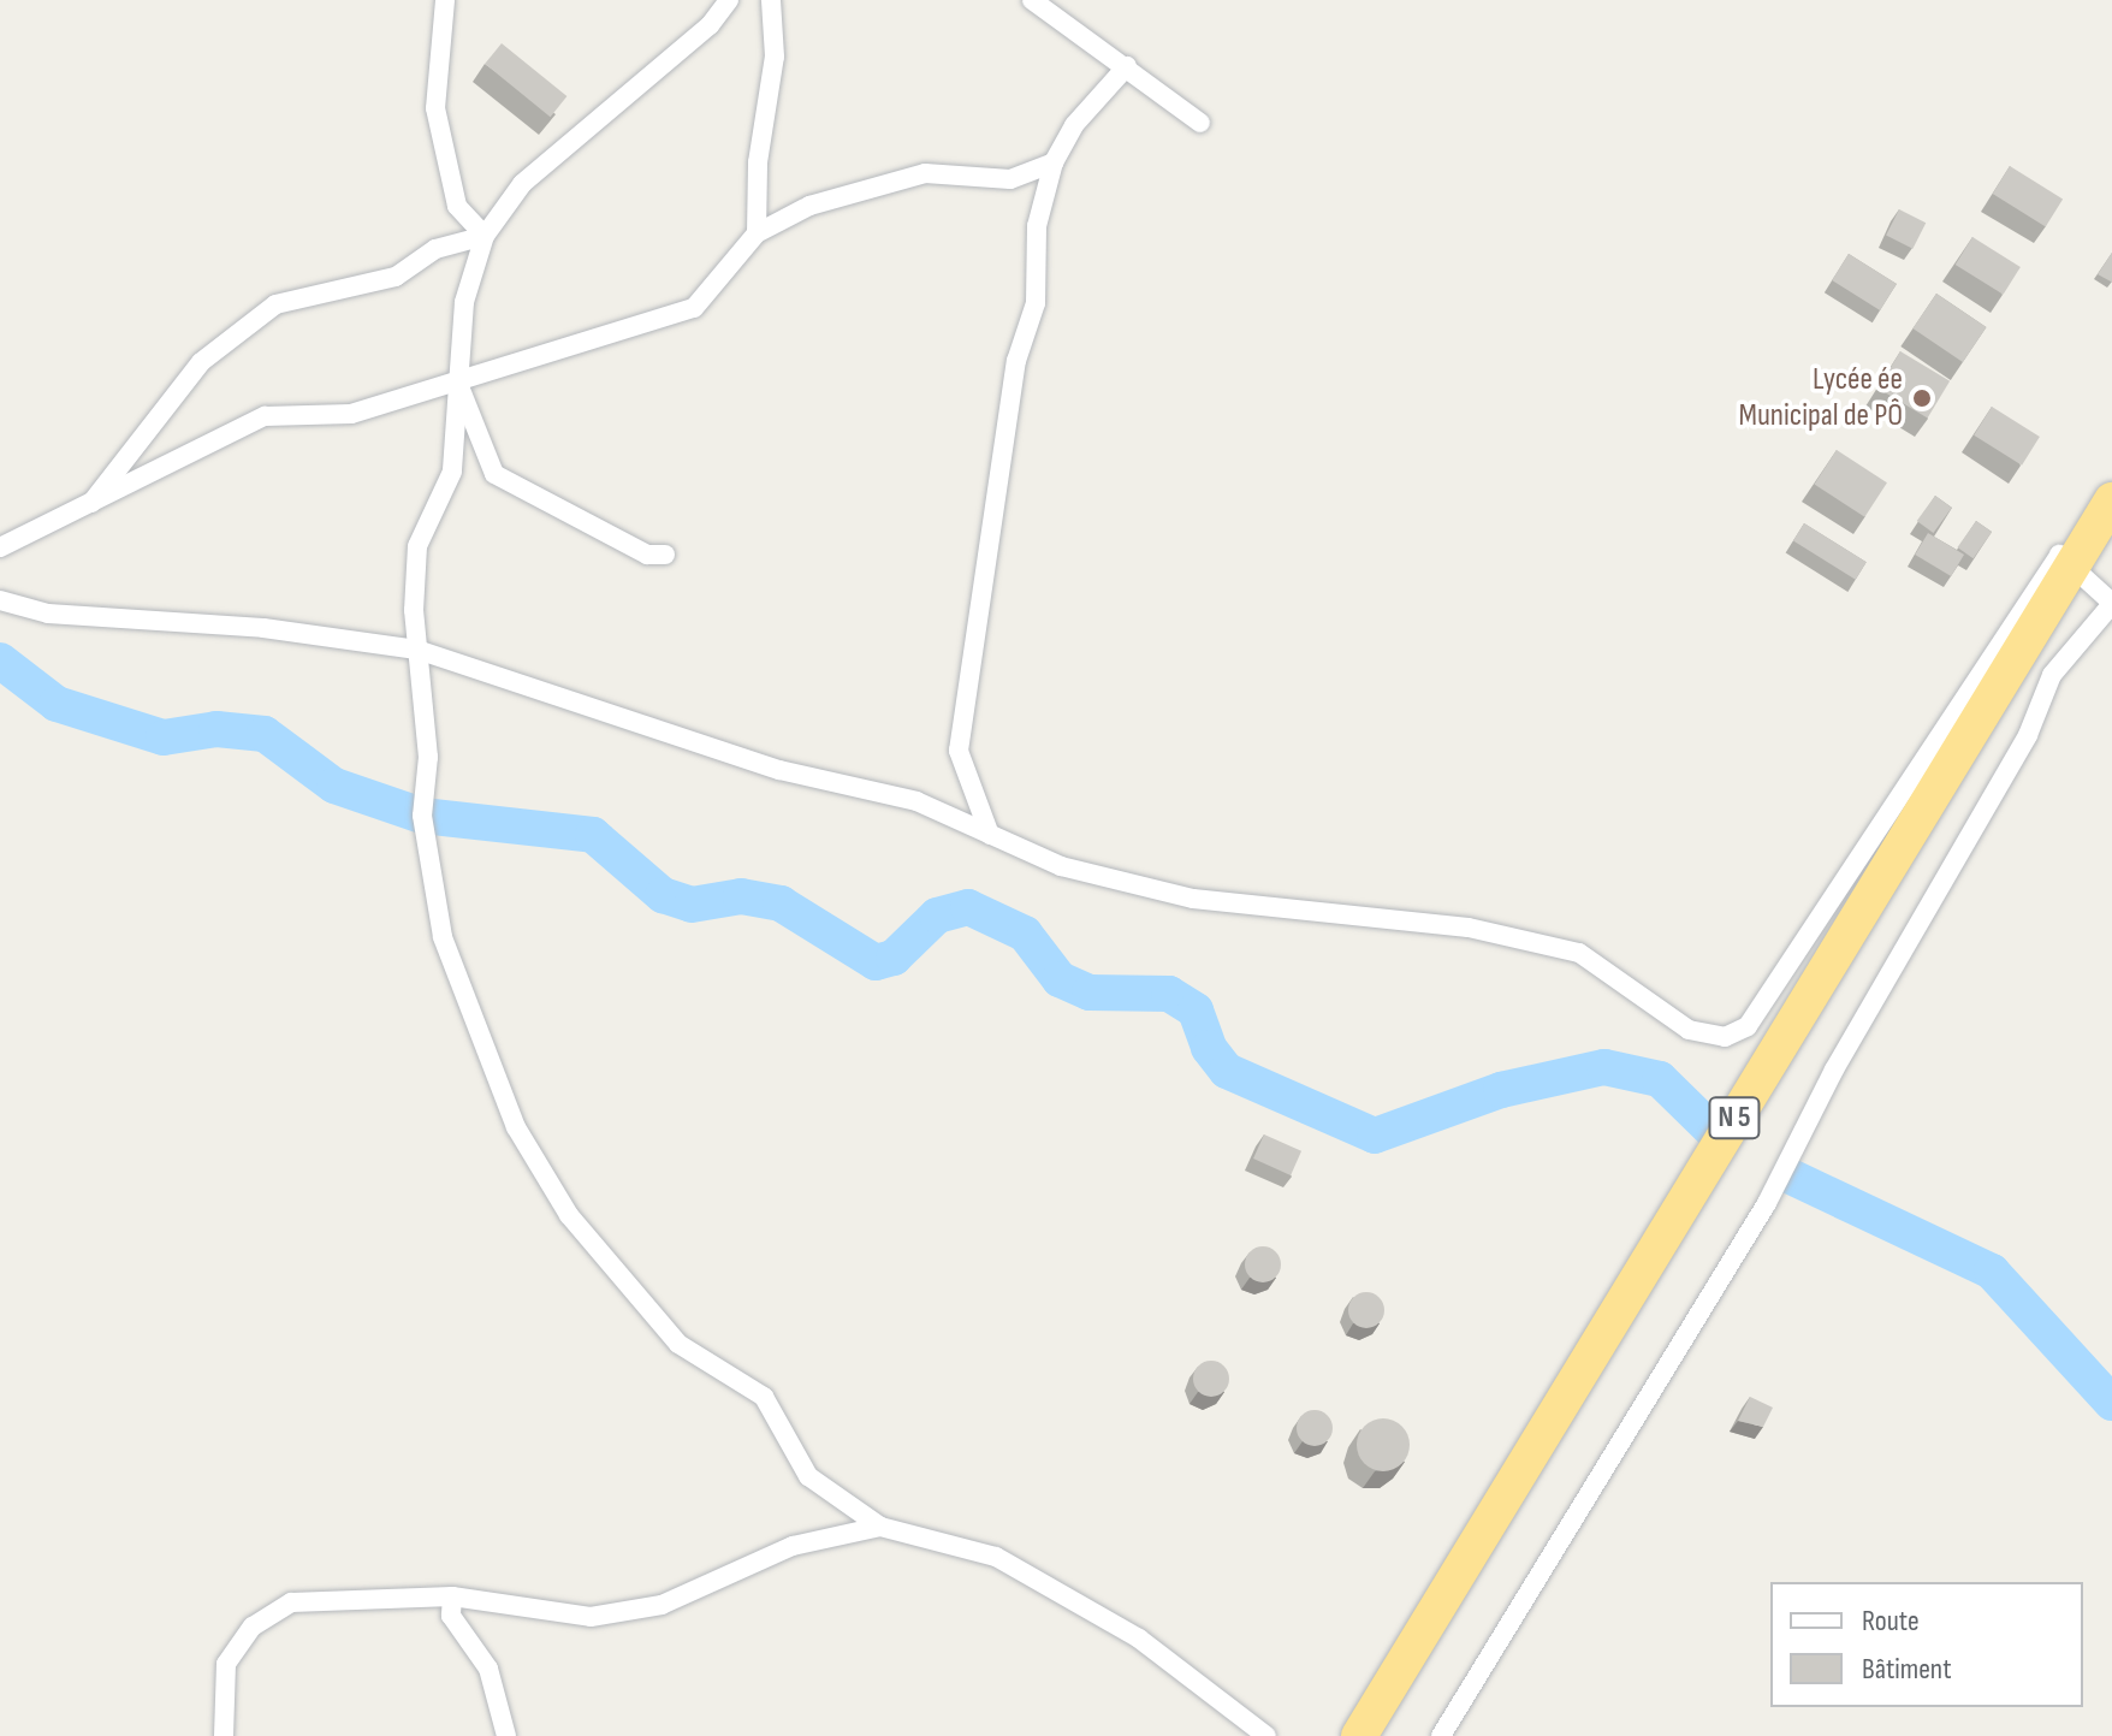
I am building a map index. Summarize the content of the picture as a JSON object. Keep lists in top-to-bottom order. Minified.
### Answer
{"streets":{"highway":["N 5"]},"places":["Lycée ée Municipal de PÔ"],"legend":["Route","Bâtiment"]}
